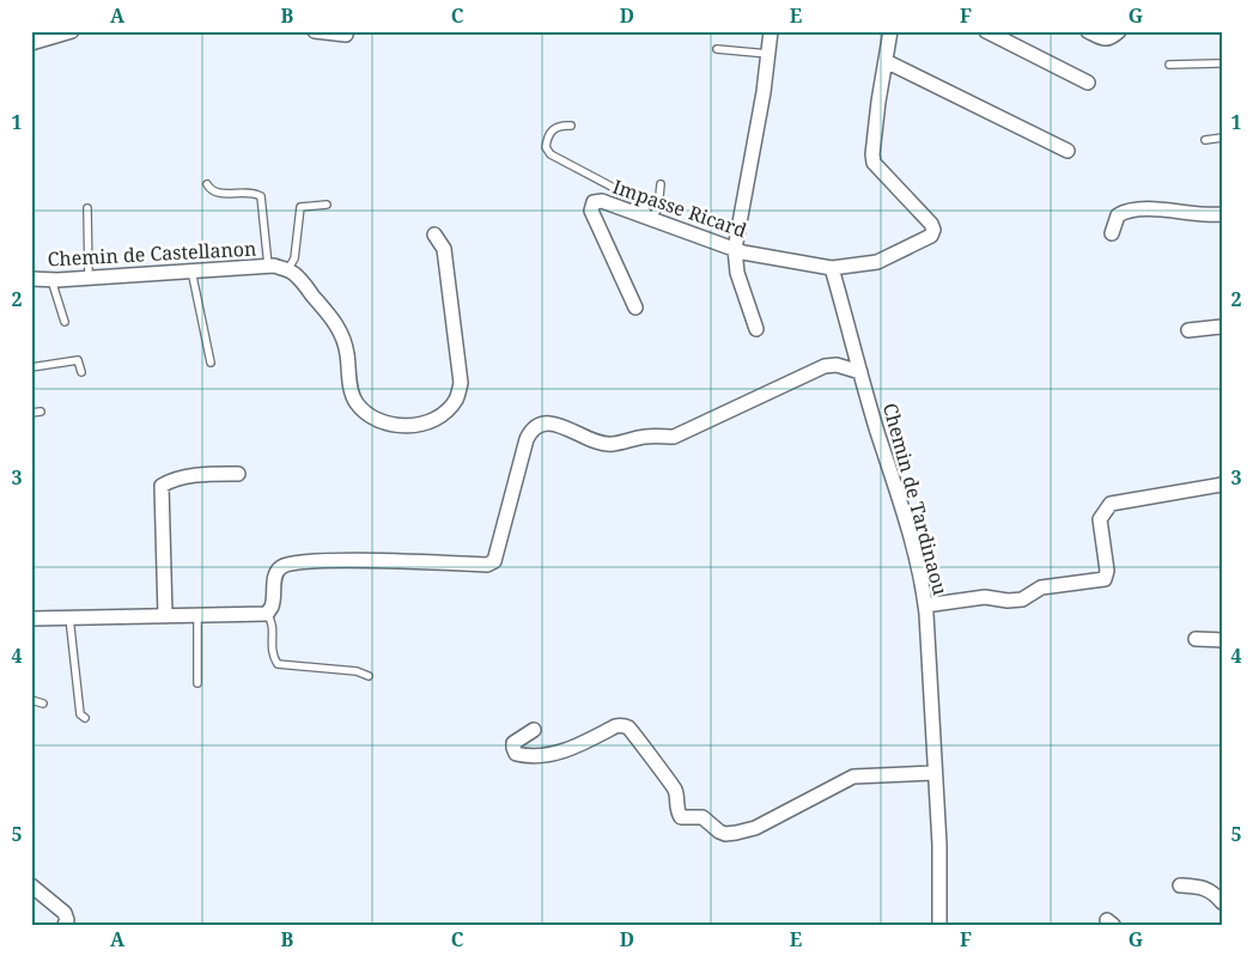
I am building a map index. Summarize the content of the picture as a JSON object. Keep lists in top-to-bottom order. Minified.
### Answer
{"streets":{"street":["Impasse Ricard","Chemin de Castellanon","Chemin de Tardinaou"]},"crossings":[["Impasse Ricard","Chemin de Tardinaou"]],"grid":{"columns":["A","B","C","D","E","F","G"],"rows":["1","2","3","4","5"]}}
